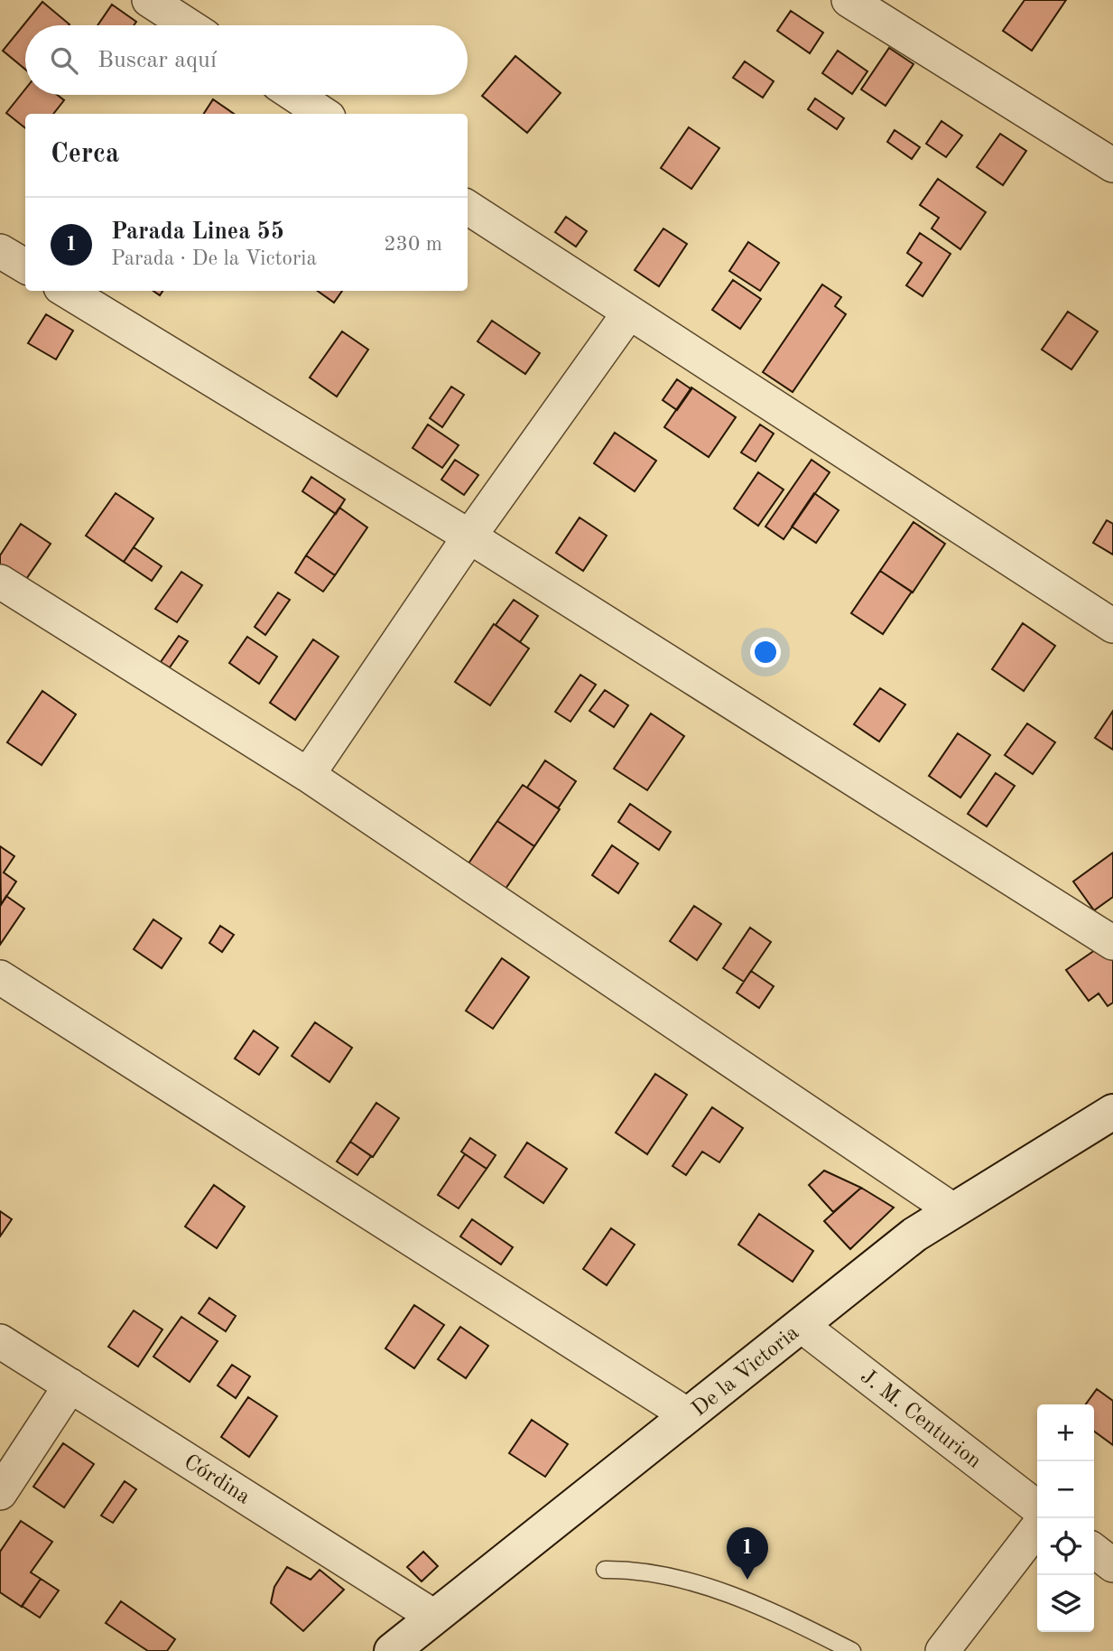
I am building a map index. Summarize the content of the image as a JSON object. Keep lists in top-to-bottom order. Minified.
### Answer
{"streets":{"main road":["De la Victoria"],"street":["J. M. Centurion","Córdina"]},"crossings":[["De la Victoria","J. M. Centurion"],["De la Victoria","Córdina"]],"page":{"search":"Buscar aquí","heading":"Cerca","list":[{"mark":"1","name":"Parada Linea 55","note":"Parada · De la Victoria","value":"230 m"}],"map_buttons":["+","−"],"pins":"1"}}
